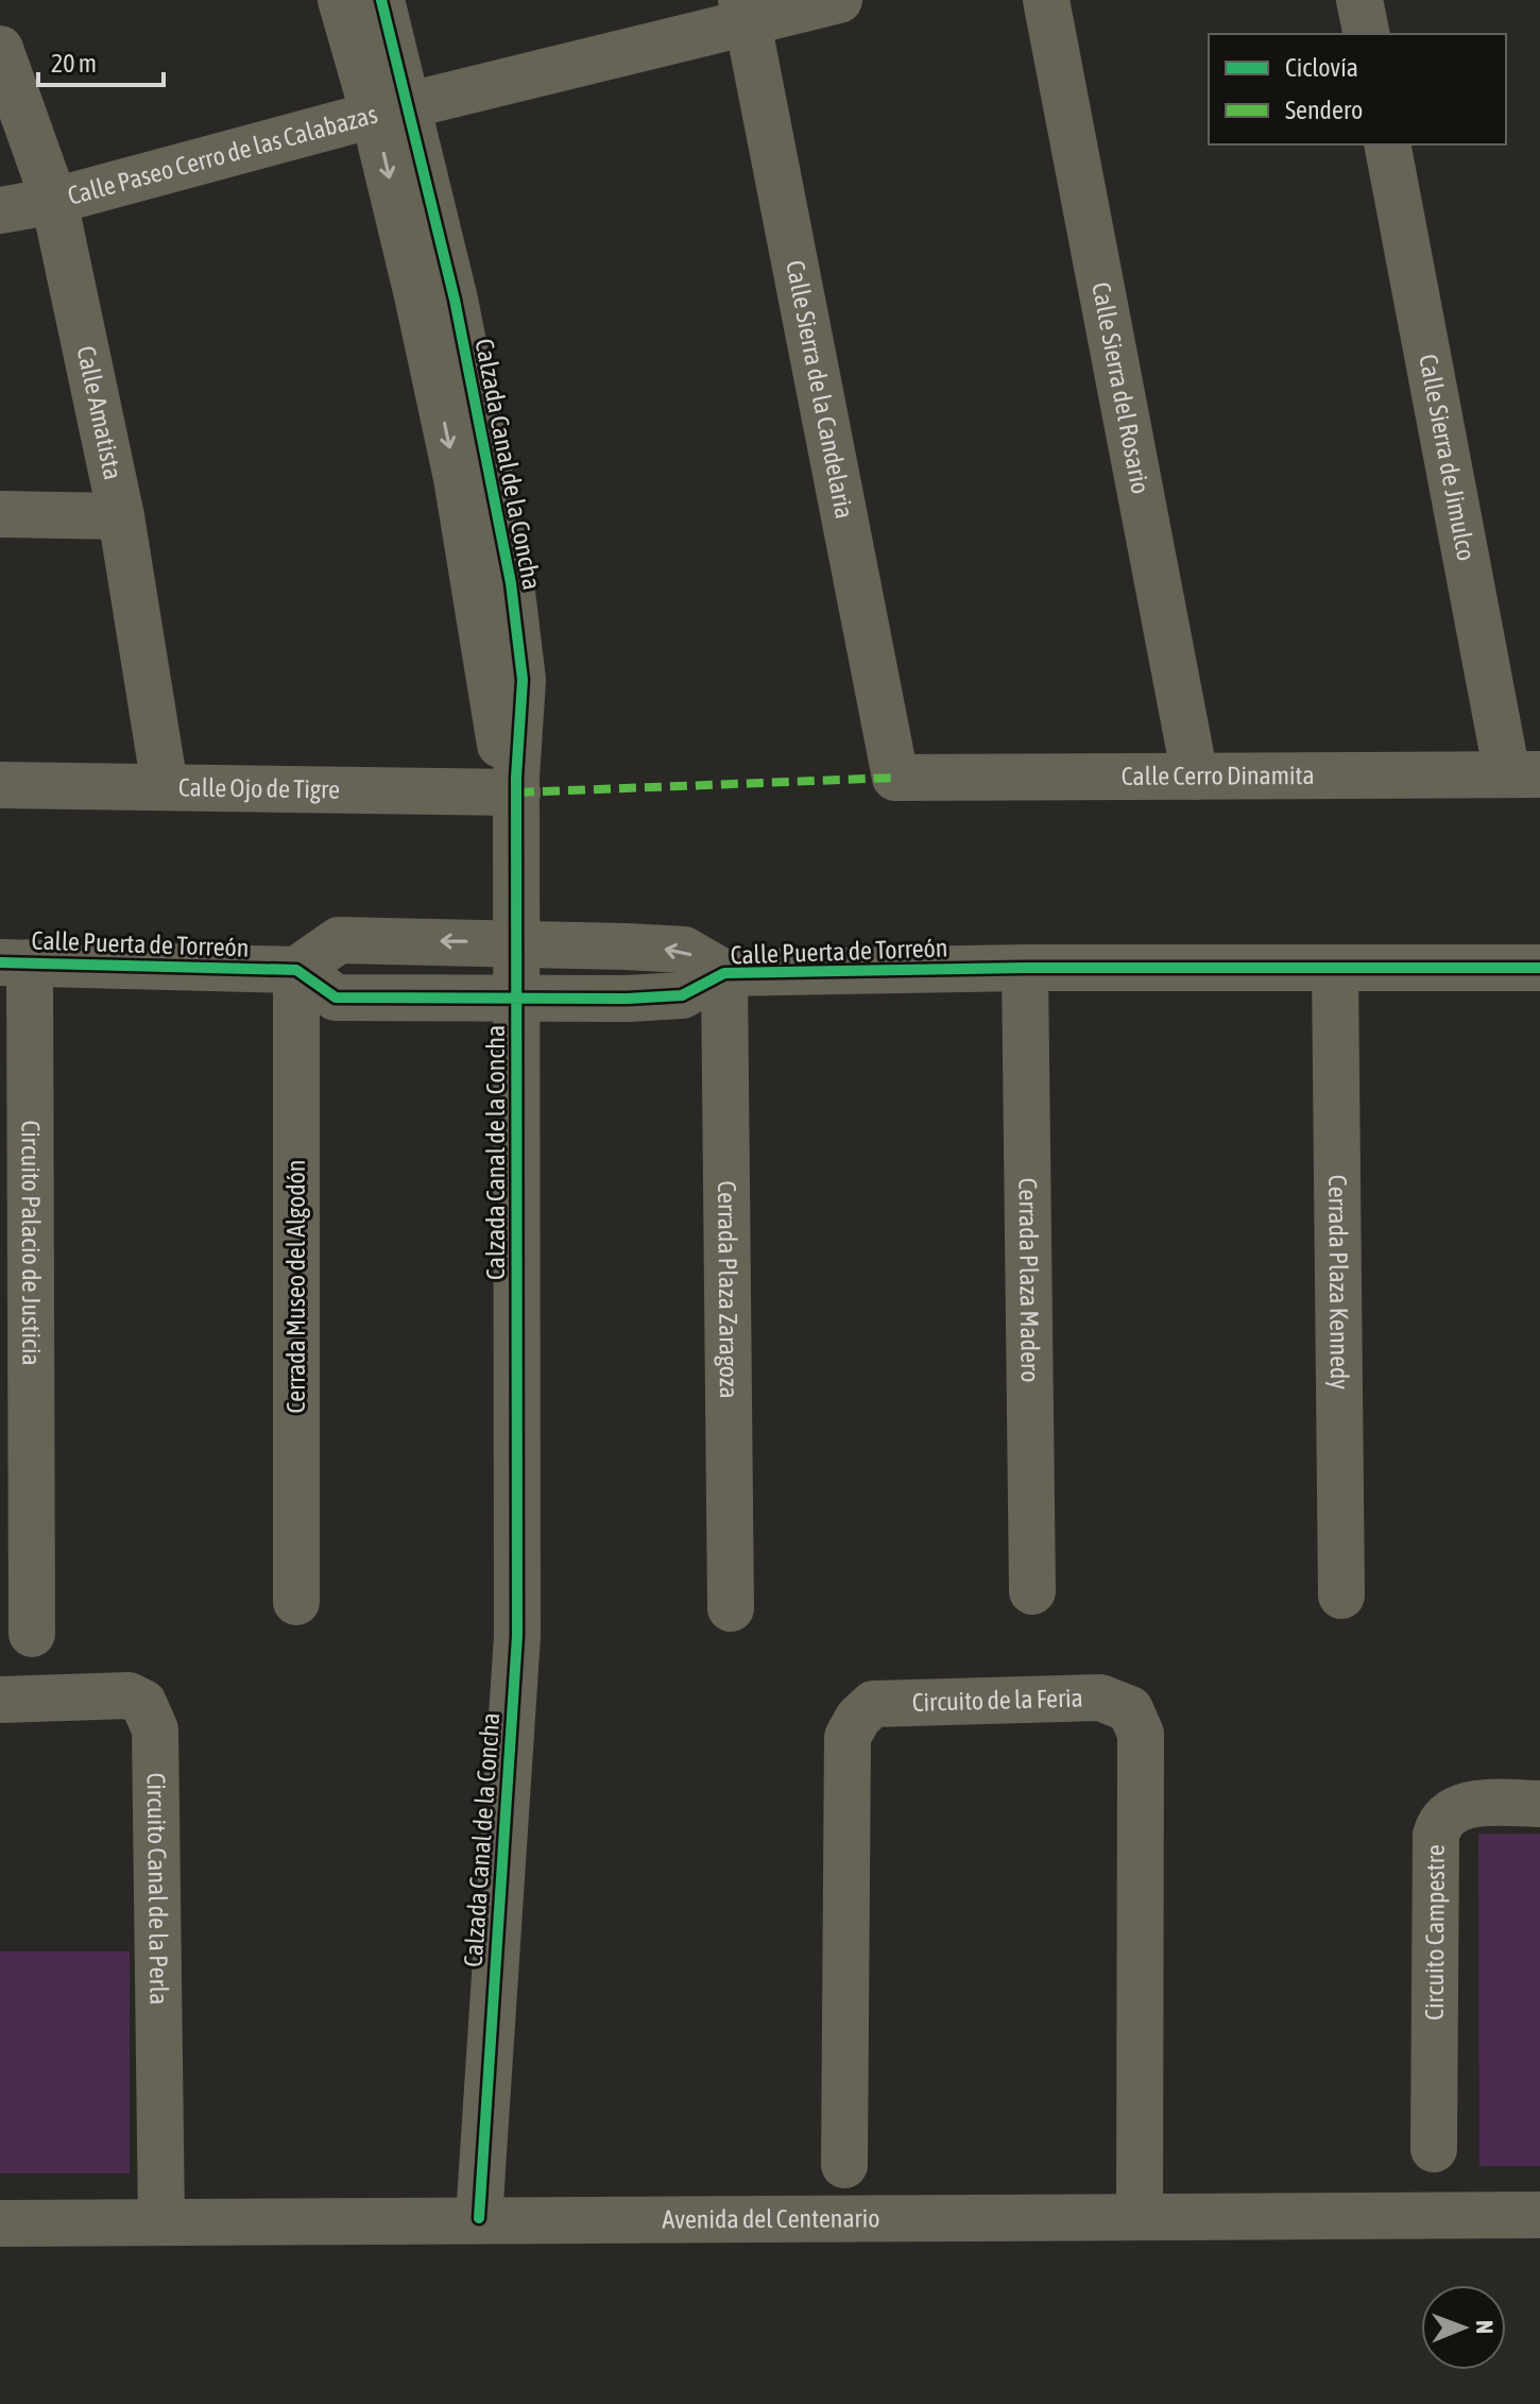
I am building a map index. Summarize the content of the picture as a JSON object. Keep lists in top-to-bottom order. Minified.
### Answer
{"streets":{"street":["Calle Paseo Cerro de las Calabazas","Calle Sierra del Rosario","Calle Sierra de la Candelaria","Calle Amatista","Calle Sierra de Jimulco","Calzada Canal de la Concha","Calle Cerro Dinamita","Calle Ojo de Tigre","Calle Puerta de Torreón","Circuito Palacio de Justicia","Cerrada Plaza Madero","Cerrada Plaza Kennedy","Cerrada Museo del Algodón","Cerrada Plaza Zaragoza","Circuito de la Feria","Circuito Canal de la Perla","Circuito Campestre","Avenida del Centenario"]},"crossings":[["Calle Paseo Cerro de las Calabazas","Calle Sierra de la Candelaria"],["Calle Paseo Cerro de las Calabazas","Calle Amatista"],["Calle Paseo Cerro de las Calabazas","Calzada Canal de la Concha"],["Calle Sierra del Rosario","Calle Cerro Dinamita"],["Calle Sierra de la Candelaria","Calle Cerro Dinamita"],["Calle Amatista","Calle Ojo de Tigre"],["Calle Sierra de Jimulco","Calle Cerro Dinamita"],["Calzada Canal de la Concha","Calle Ojo de Tigre"],["Calzada Canal de la Concha","Calle Puerta de Torreón"],["Calzada Canal de la Concha","Avenida del Centenario"],["Calle Puerta de Torreón","Circuito Palacio de Justicia"],["Calle Puerta de Torreón","Cerrada Plaza Madero"],["Calle Puerta de Torreón","Cerrada Plaza Kennedy"],["Calle Puerta de Torreón","Cerrada Museo del Algodón"],["Calle Puerta de Torreón","Cerrada Plaza Zaragoza"],["Circuito de la Feria","Avenida del Centenario"],["Circuito Canal de la Perla","Avenida del Centenario"]],"legend":["Ciclovía","Sendero"],"scale_bar":"20 m","north":"right"}
